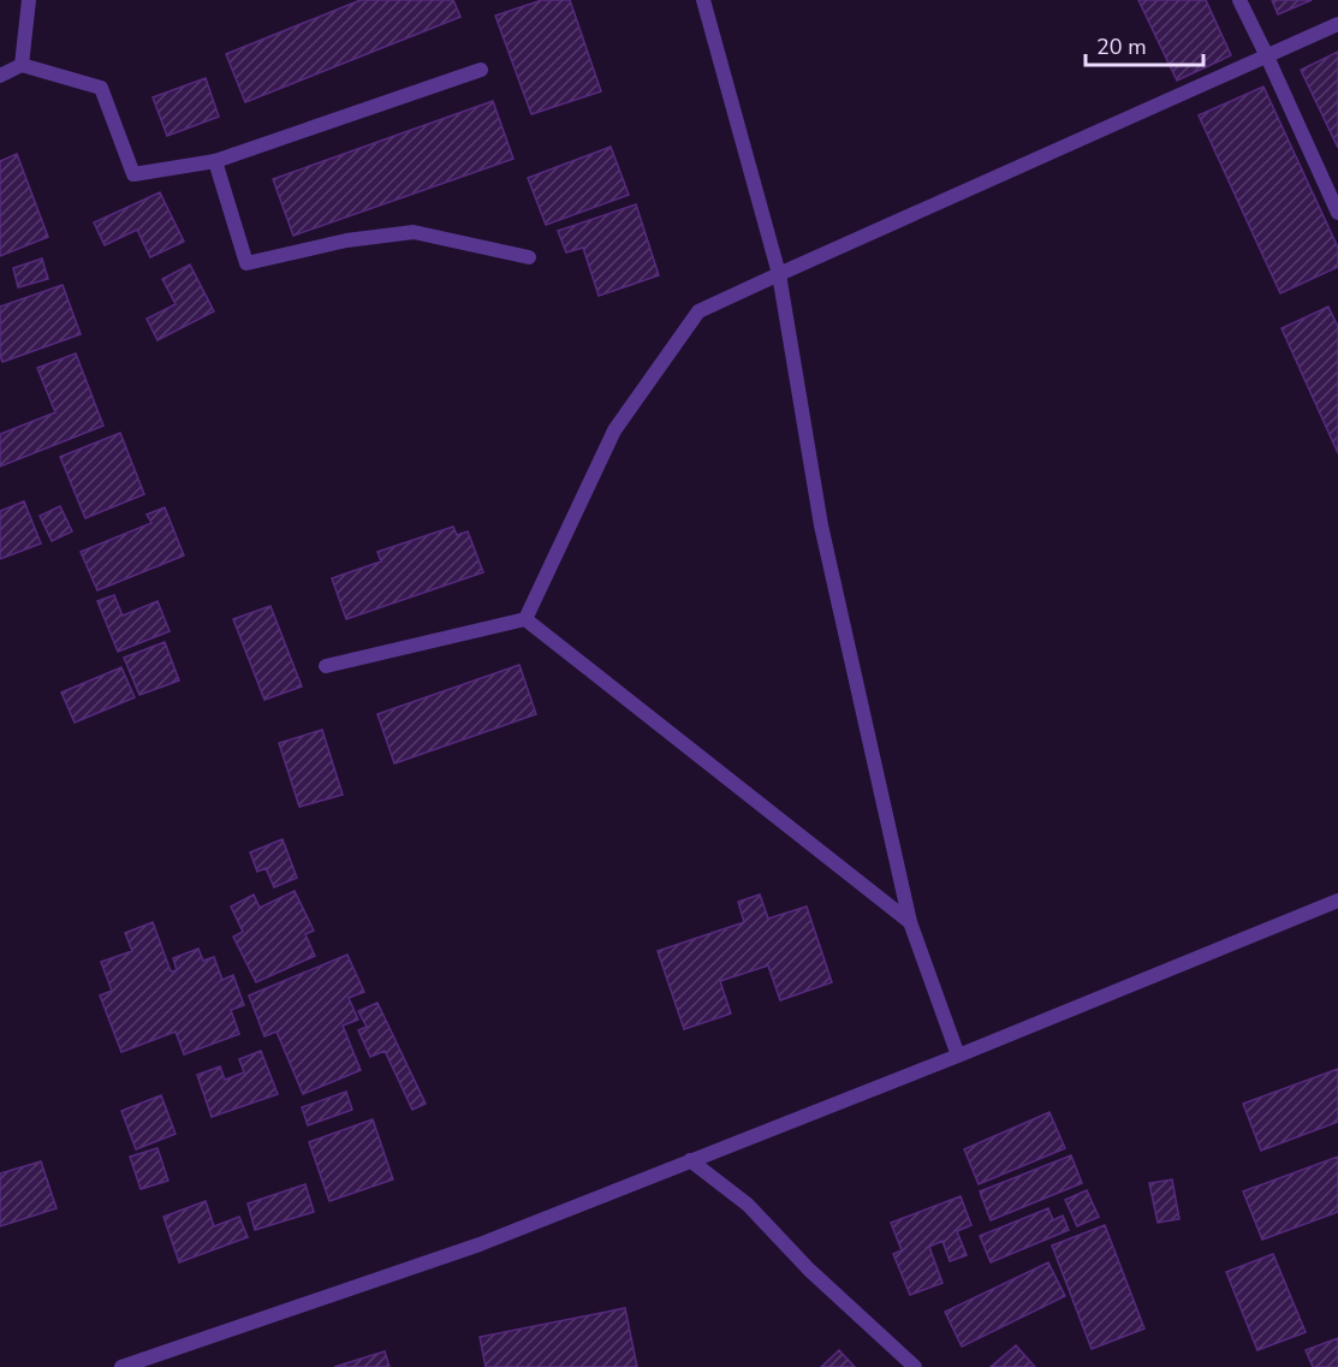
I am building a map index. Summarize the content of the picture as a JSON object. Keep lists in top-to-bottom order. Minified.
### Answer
{"scale_bar":"20 m"}
